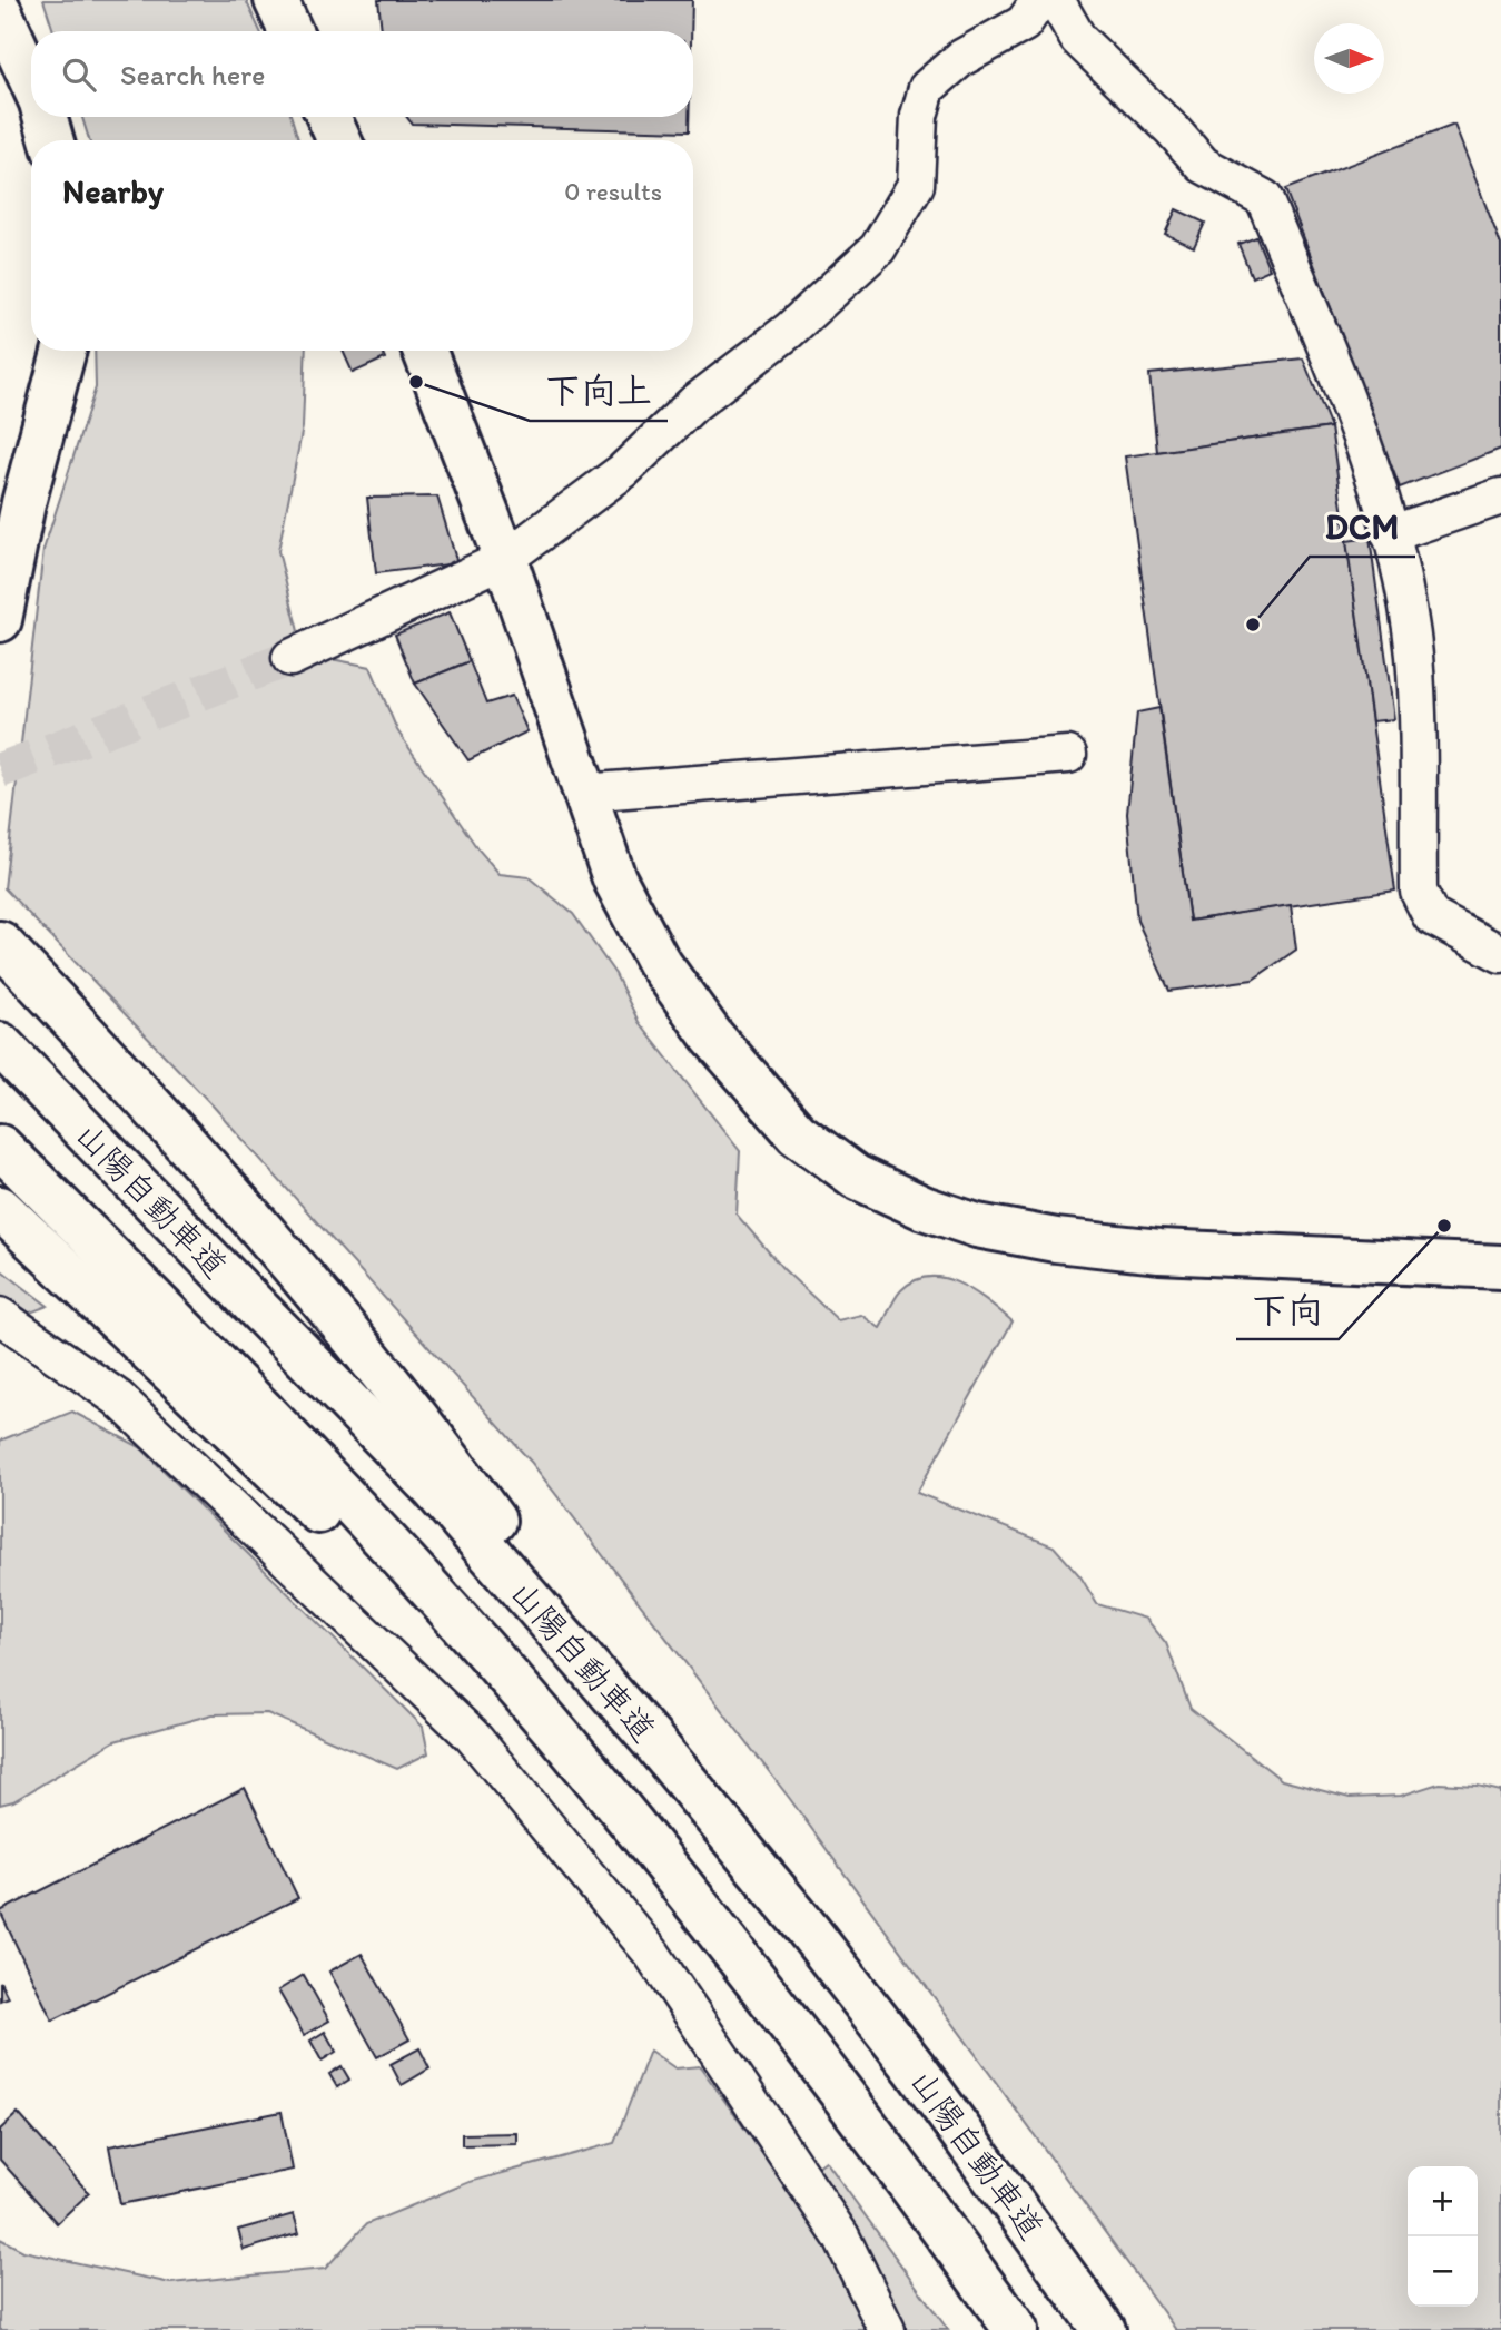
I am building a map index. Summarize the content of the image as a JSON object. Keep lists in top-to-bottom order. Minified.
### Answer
{"streets":{"main road":["山陽自動車道"]},"places":["下向上","DCM","下向"],"north":"right","page":{"search":"Search here","heading":["Nearby","0 results"],"map_buttons":["+","−"]}}
